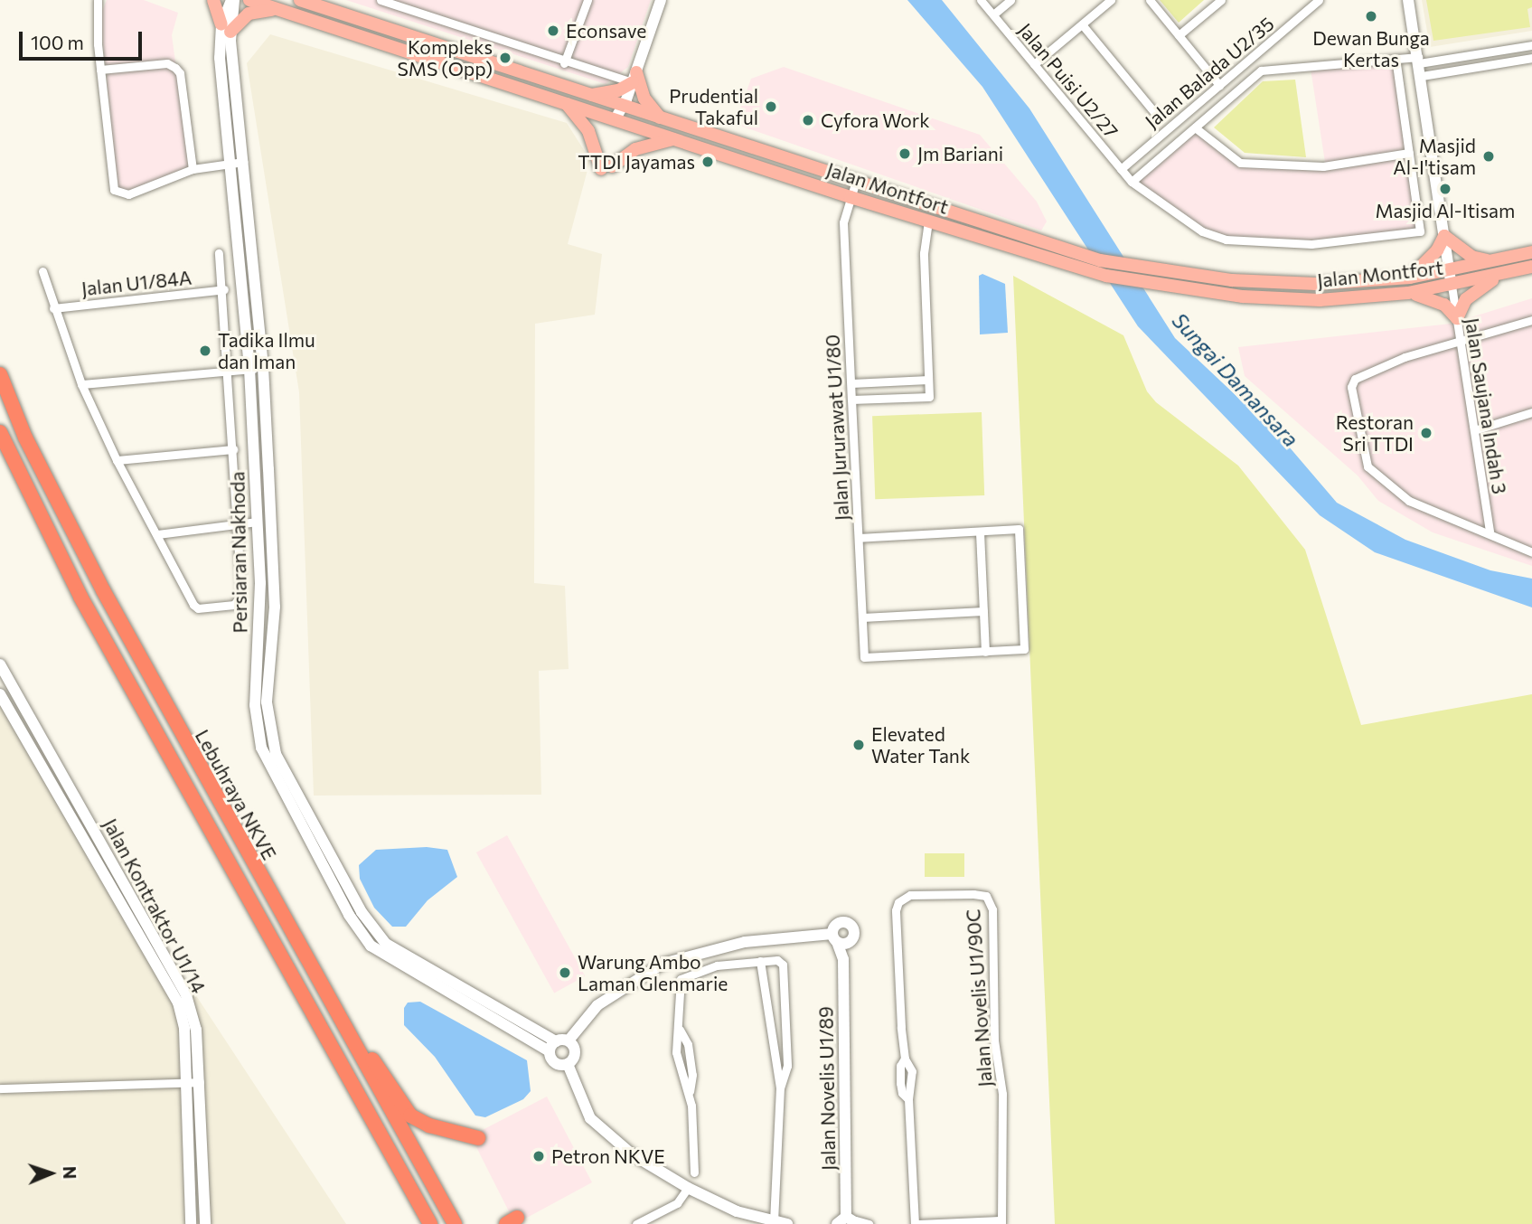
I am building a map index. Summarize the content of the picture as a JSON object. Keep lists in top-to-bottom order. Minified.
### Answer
{"streets":{"highway":["Lebuhraya NKVE"],"main road":["Jalan Montfort"],"street":["Jalan Balada U2/35","Jalan Puisi U2/27","Jalan U1/84A","Jalan Saujana Indah 3","Jalan Jururawat U1/80","Persiaran Nakhoda","Jalan Kontraktor U1/14","Jalan Novelis U1/90C","Jalan Novelis U1/89"]},"crossings":[["Jalan Balada U2/35","Jalan Puisi U2/27"],["Jalan Montfort","Jalan Saujana Indah 3"],["Jalan Montfort","Jalan Jururawat U1/80"]],"water":["Sungai Damansara"],"places":["Dewan Bunga Kertas","Econsave","Kompleks SMS (Opp)","Prudential Takaful","Cyfora Work","Jm Bariani","Masjid Al-I'tisam","TTDI Jayamas","Masjid Al-Itisam","Tadika Ilmu dan Iman","Restoran Sri TTDI","Elevated Water Tank","Warung Ambo Laman Glenmarie","Petron NKVE"],"scale_bar":"100 m","north":"right"}
